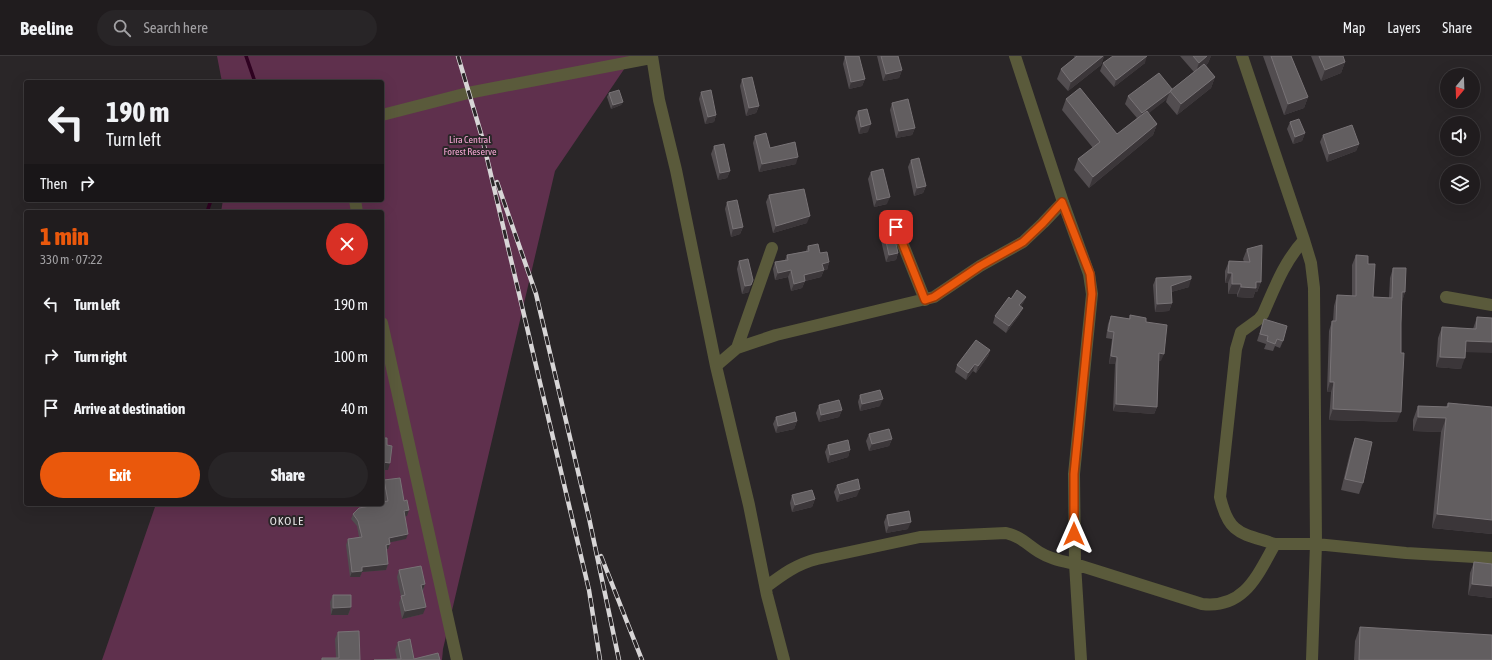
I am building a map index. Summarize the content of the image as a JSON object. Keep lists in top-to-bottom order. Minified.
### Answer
{"districts":["OKOLE"],"parks":["Lira Central Forest Reserve"],"north":"bottom","page":{"header":"Beeline","search":"Search here","nav":["Map","Layers","Share"],"turn":["190 m","Turn left"],"then":"Then","heading":["1 min","330 m · 07:22"],"list":[{"name":"Turn left","value":"190 m"},{"name":"Turn right","value":"100 m"},{"name":"Arrive at destination","value":"40 m"}],"buttons":["Exit","Share"]}}
